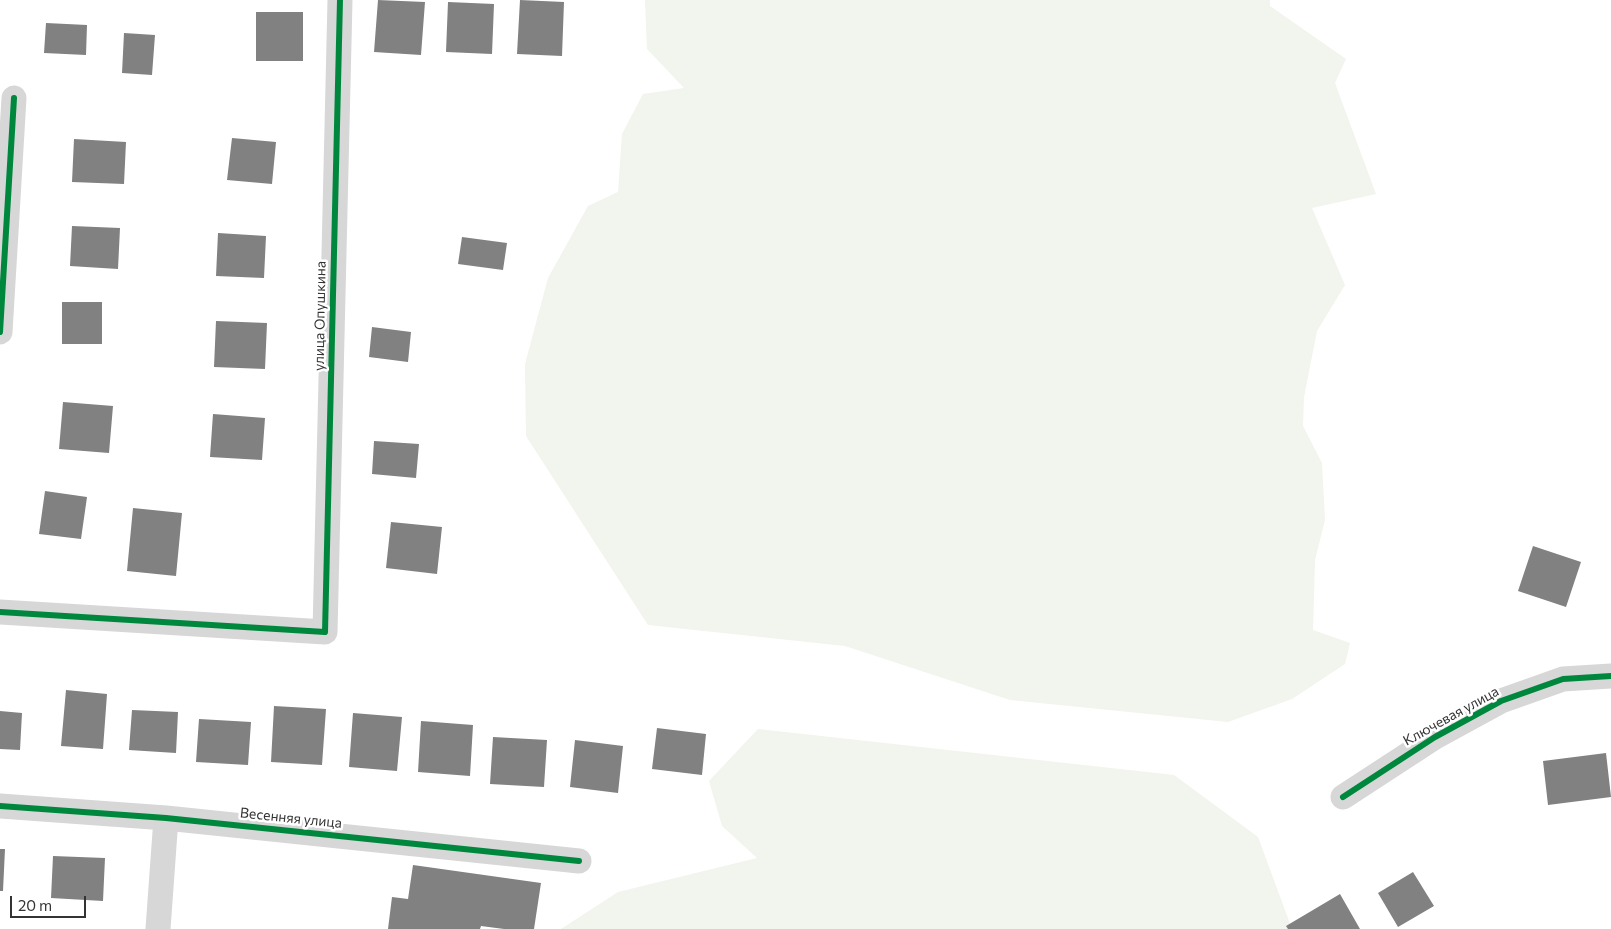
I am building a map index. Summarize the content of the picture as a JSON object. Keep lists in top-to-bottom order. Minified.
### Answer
{"streets":{"street":["улица Опушкина","Ключевая улица","Весенняя улица"]},"scale_bar":"20 m"}
